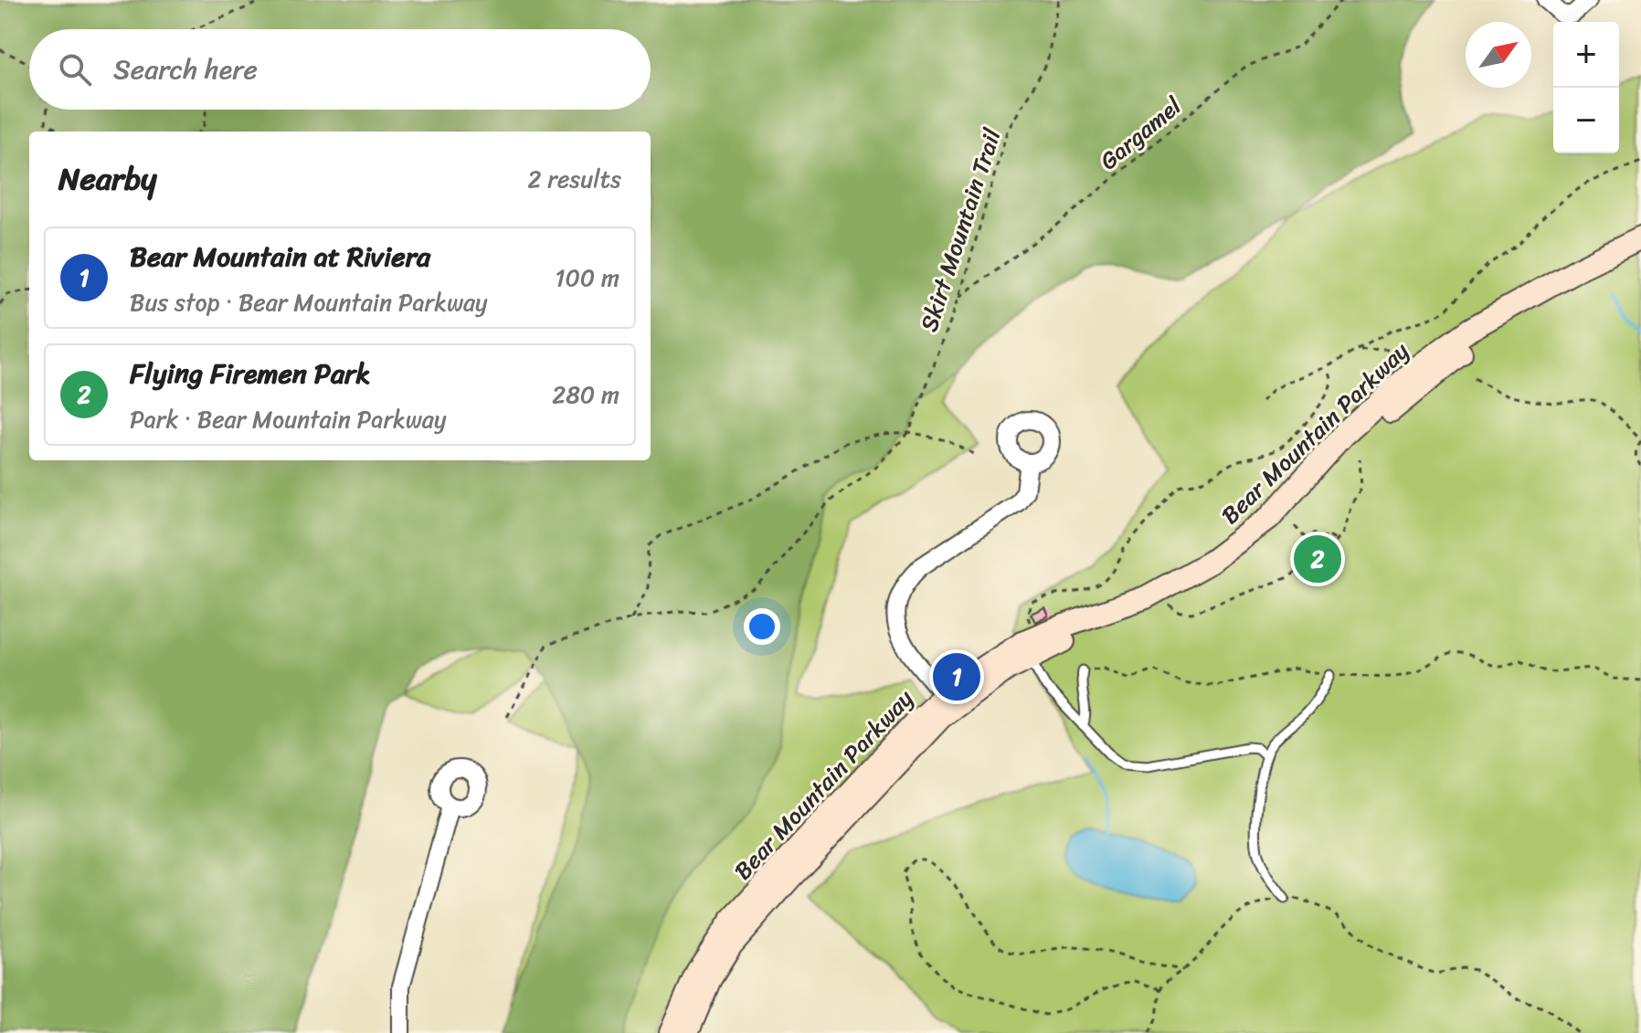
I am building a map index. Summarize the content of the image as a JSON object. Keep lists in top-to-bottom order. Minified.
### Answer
{"streets":{"street":["Bear Mountain Parkway"],"path":["Gargamel","Skirt Mountain Trail"]},"crossings":[["Gargamel","Skirt Mountain Trail"]],"north":"top right","page":{"map_buttons":["+","−"],"search":"Search here","heading":["Nearby","2 results"],"list":[{"mark":"1","name":"Bear Mountain at Riviera","note":"Bus stop · Bear Mountain Parkway","value":"100 m"},{"mark":"2","name":"Flying Firemen Park","note":"Park · Bear Mountain Parkway","value":"280 m"}],"pins":["2","1"]}}
